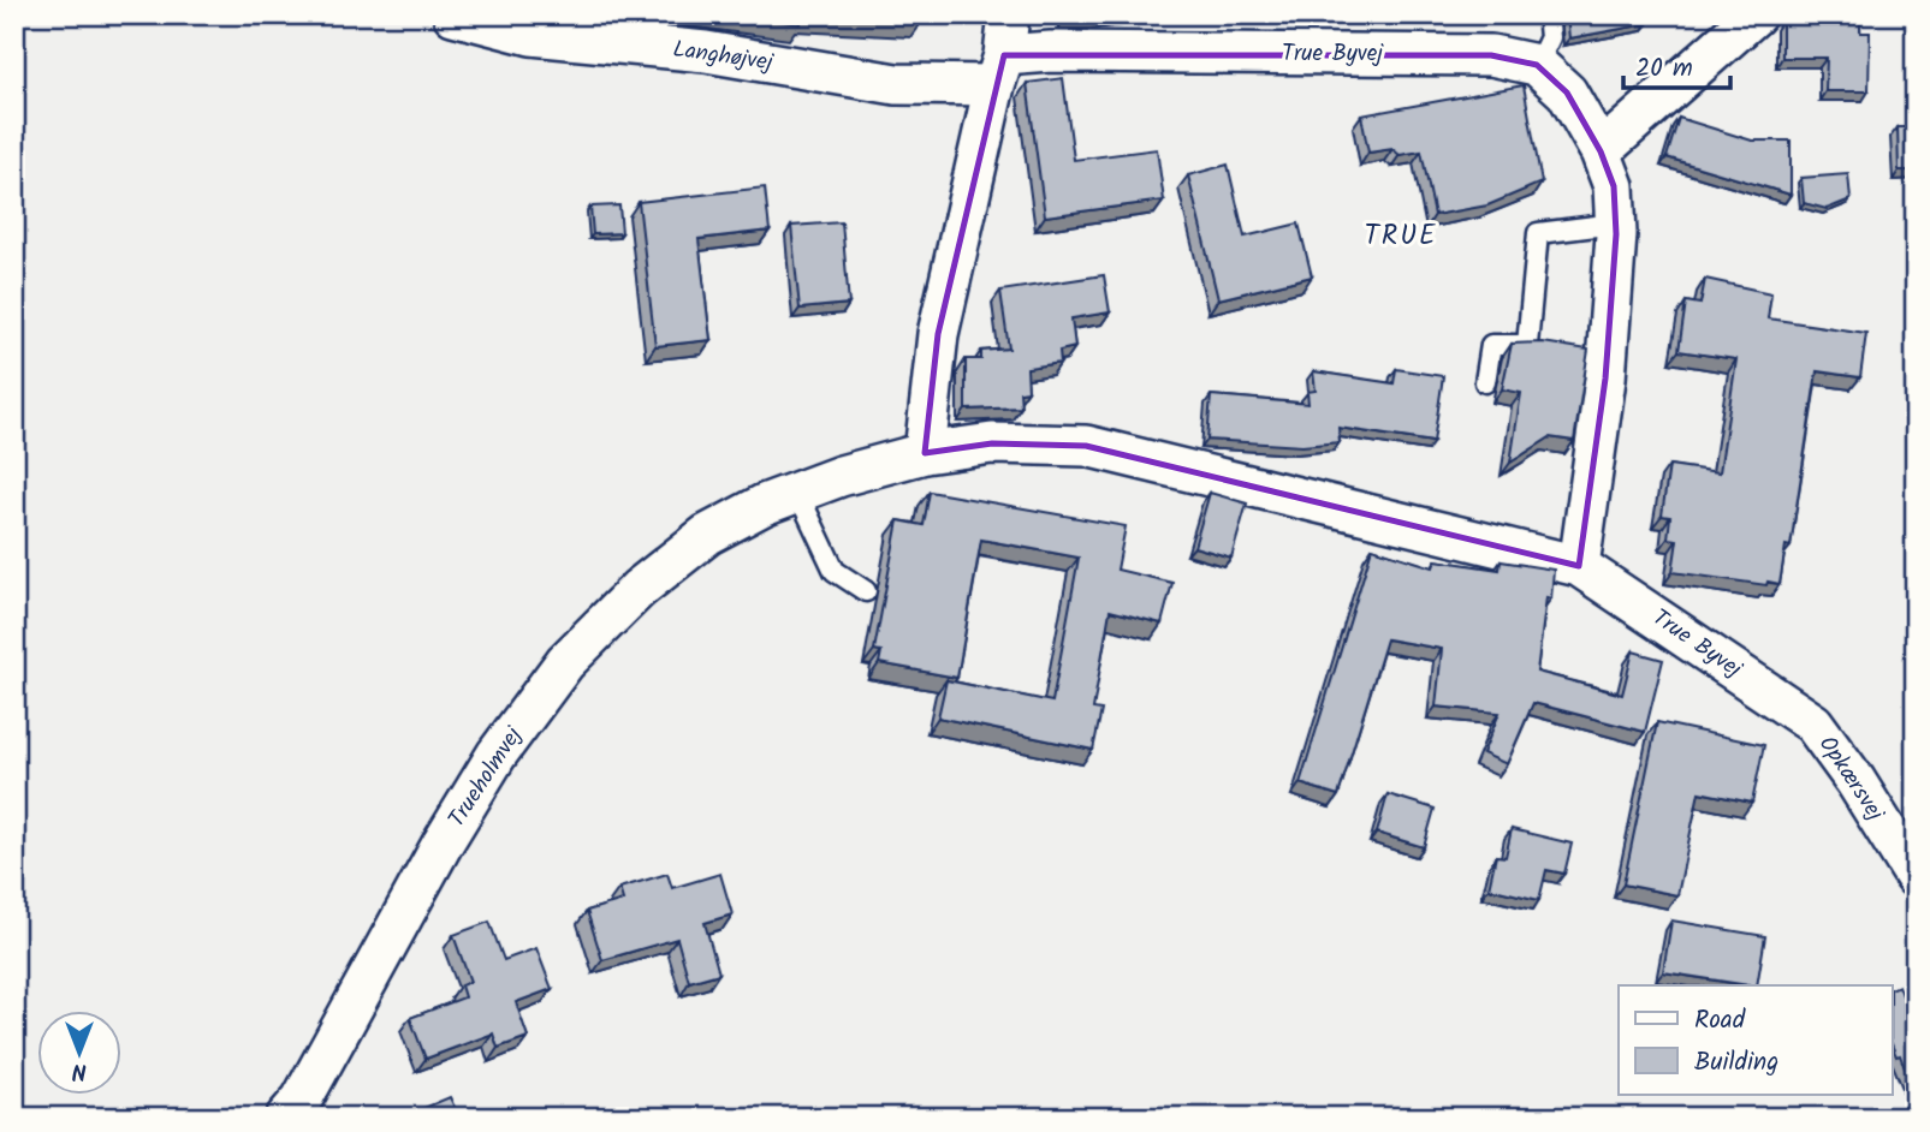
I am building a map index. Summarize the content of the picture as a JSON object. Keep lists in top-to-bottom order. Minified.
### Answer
{"streets":{"street":["True Byvej","Langhøjvej","Trueholmvej","Opkærsvej"]},"crossings":[["True Byvej","Langhøjvej"],["True Byvej","Trueholmvej"],["True Byvej","Opkærsvej"]],"districts":["TRUE"],"legend":["Road","Building"],"scale_bar":"20 m","north":"bottom"}
